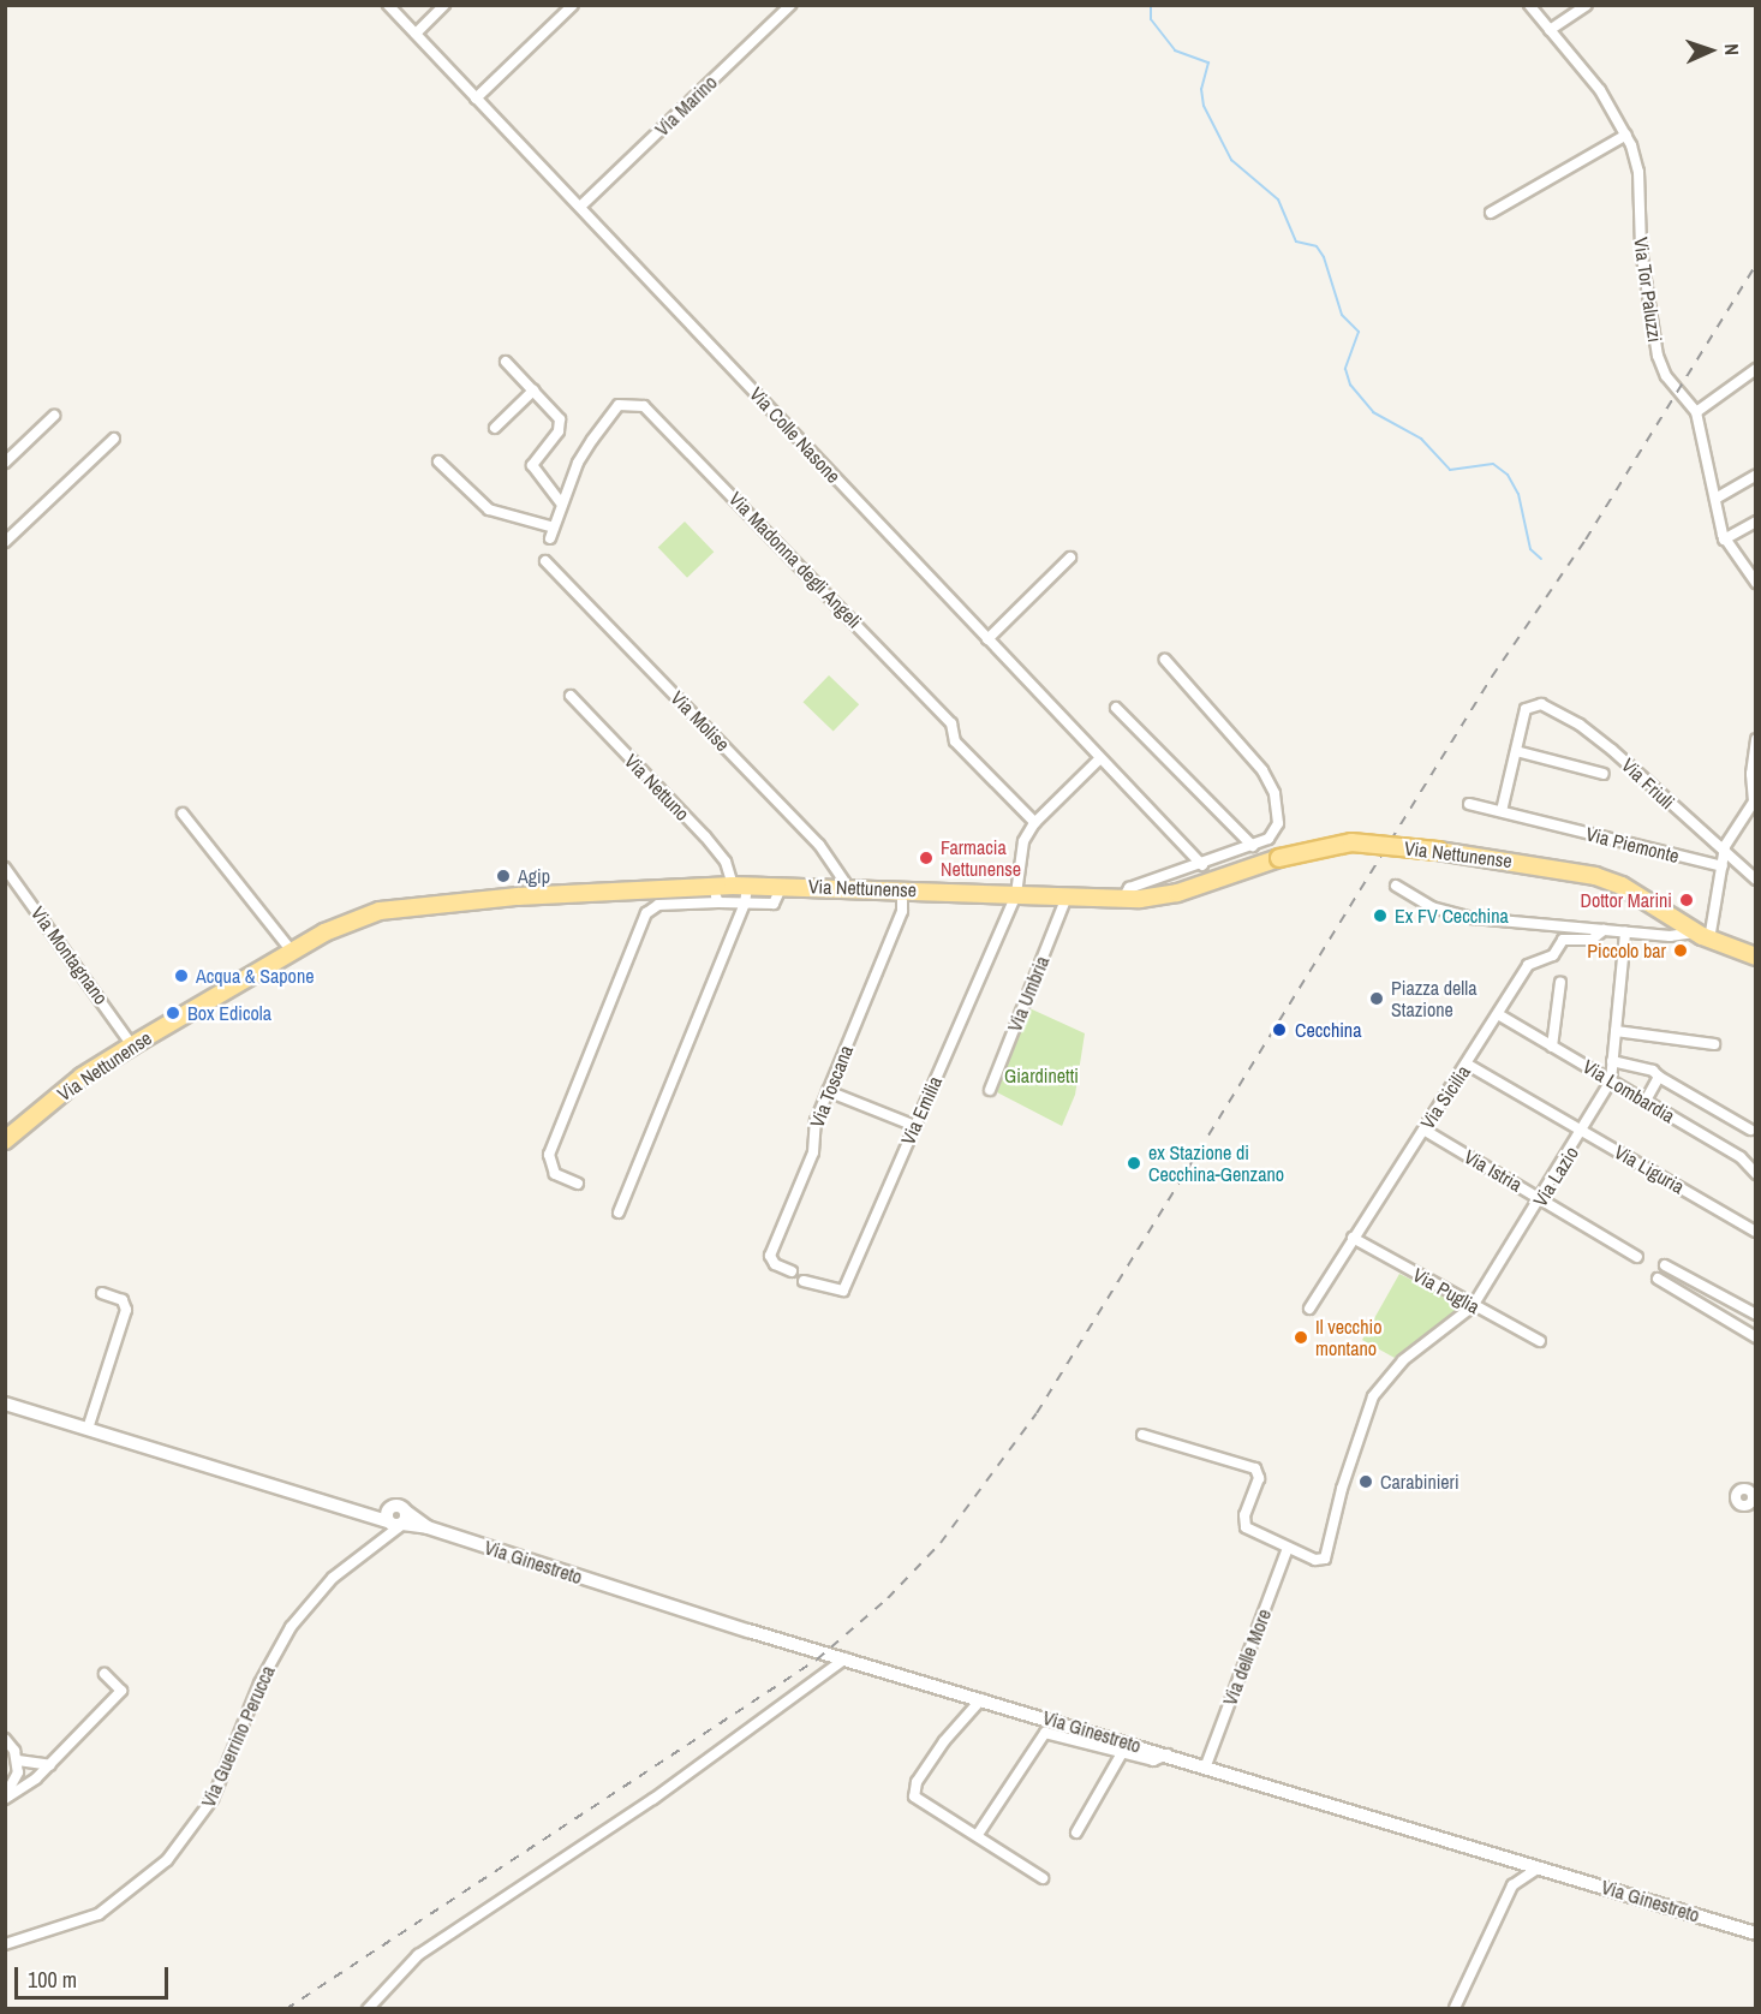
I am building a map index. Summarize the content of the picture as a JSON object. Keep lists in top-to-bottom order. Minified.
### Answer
{"streets":{"main road":["Via Nettunense"],"street":["Via Marino","Via Tor Paluzzi","Via Colle Nasone","Via Madonna degli Angeli","Via Molise","Via Friuli","Via Nettuno","Via Piemonte","Via Montagnano","Via Umbria","Via Toscana","Via Lombardia","Via Sicilia","Via Emilia","Via Liguria","Via Istria","Via Lazio","Via Puglia","Via Ginestreto","Via delle More","Via Guerrino Perucca"]},"crossings":[["Via Marino","Via Colle Nasone"],["Via Molise","Via Nettunense"],["Via Nettuno","Via Nettunense"],["Via Nettunense","Via Montagnano"],["Via Nettunense","Via Umbria"],["Via Nettunense","Via Toscana"],["Via Nettunense","Via Emilia"],["Via Lombardia","Via Sicilia"],["Via Lombardia","Via Lazio"],["Via Sicilia","Via Liguria"],["Via Sicilia","Via Istria"],["Via Sicilia","Via Puglia"],["Via Liguria","Via Lazio"],["Via Istria","Via Lazio"],["Via Lazio","Via Puglia"],["Via Lazio","Via delle More"],["Via Ginestreto","Via delle More"],["Via Ginestreto","Via Guerrino Perucca"]],"parks":["Giardinetti"],"places":["Farmacia Nettunense","Agip","Dottor Marini","Ex FV Cecchina","Piccolo bar","Acqua & Sapone","Piazza della Stazione","Box Edicola","Cecchina","ex Stazione di Cecchina-Genzano","Il vecchio montano","Carabinieri"],"scale_bar":"100 m","north":"right"}
